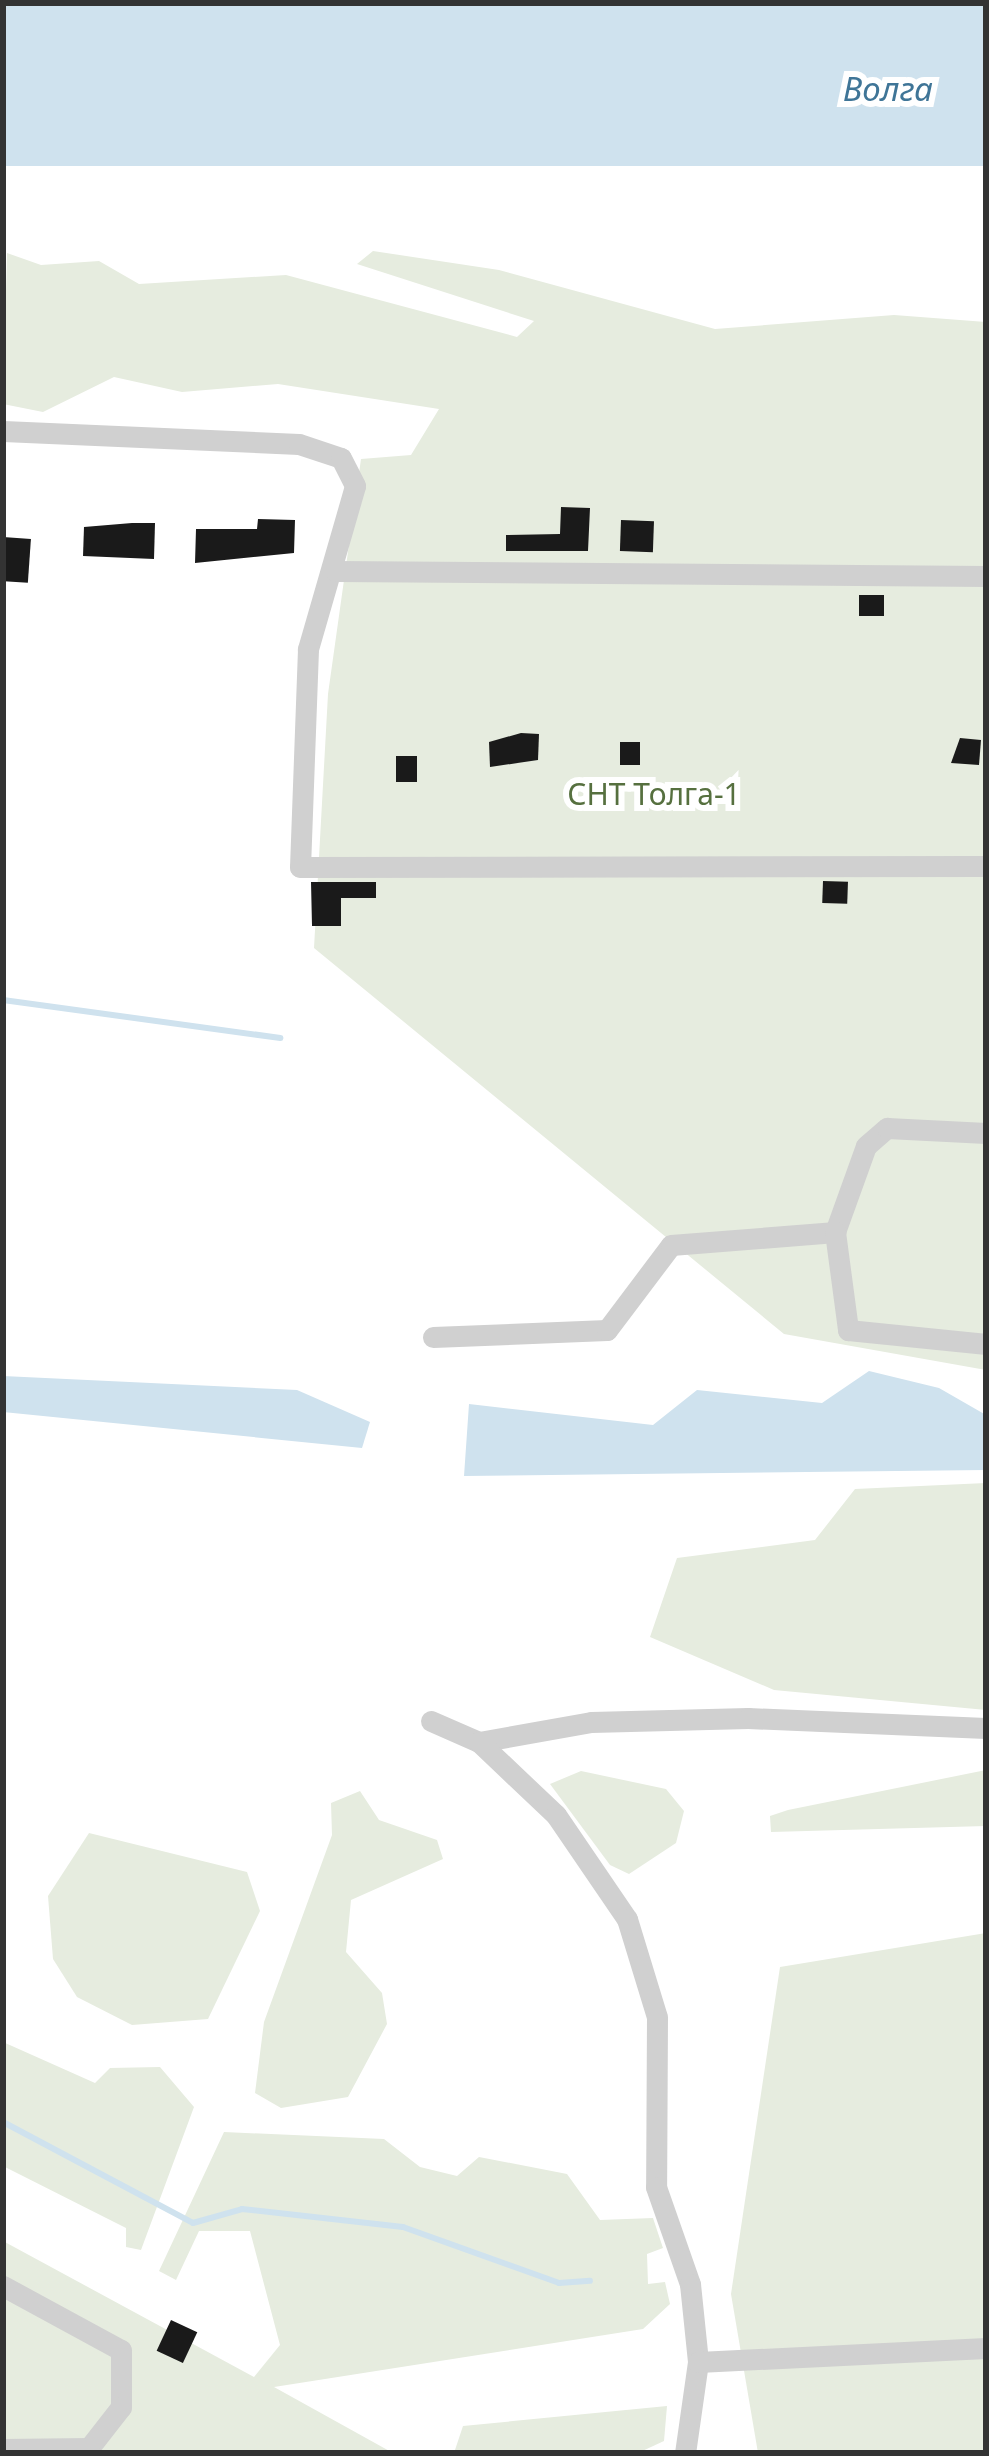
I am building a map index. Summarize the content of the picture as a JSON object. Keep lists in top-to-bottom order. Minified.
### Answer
{"water":["Волга"],"parks":["СНТ Толга-1"]}
